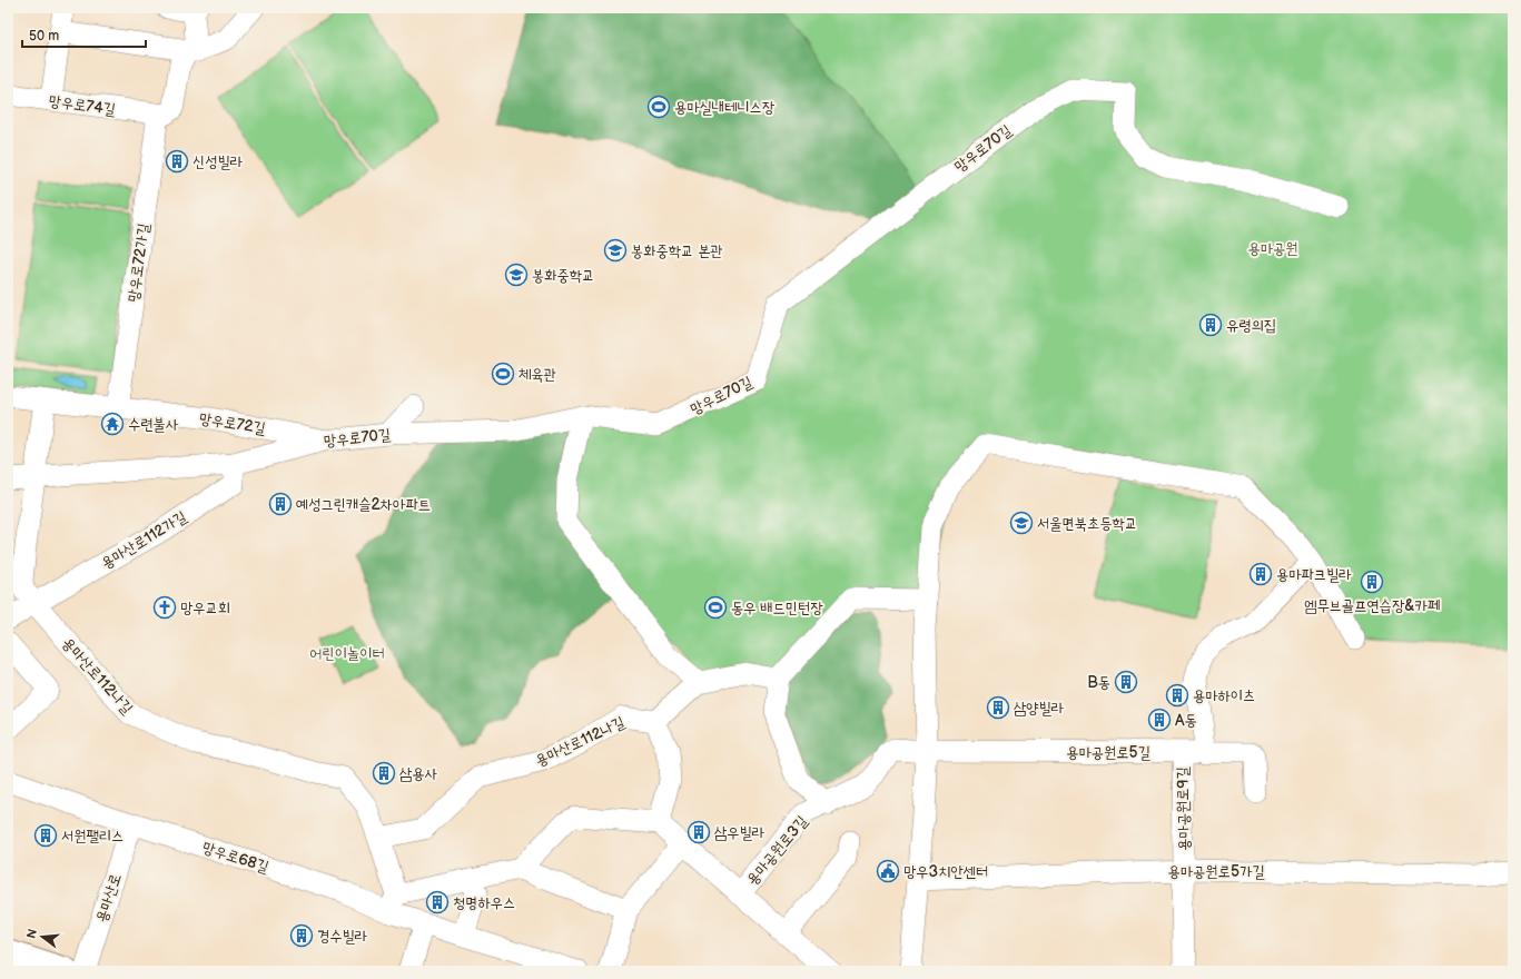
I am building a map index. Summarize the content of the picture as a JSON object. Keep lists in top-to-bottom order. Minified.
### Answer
{"streets":{"street":["망우로74길","망우로70길","망우로72가길","망우로72길","용마산로112가길","용마산로112나길","용마공원로5길","용마공원로9길","용마공원로3길","망우로68길","용마공원로5가길","용마산로"]},"crossings":[["망우로74길","망우로72가길"],["망우로70길","망우로72길"],["망우로70길","용마산로112가길"],["망우로72가길","망우로72길"],["용마산로112가길","용마산로112나길"],["용마공원로5길","용마공원로9길"],["용마공원로5길","용마공원로3길"],["용마공원로9길","용마공원로5가길"],["망우로68길","용마산로"]],"parks":["용마공원","어린이놀이터"],"places":{"sports":["용마실내테니스장","체육관","동우 배드민턴장"],"building":["신성빌라","유령의집","예성그린캐슬2차아파트","용마파크빌라","엠무브골프연습장&카페","B동","용마하이츠","삼양빌라","A동","삼용사","삼우빌라","서원팰리스","청명하우스","경수빌라"],"school or university":["봉화중학교 본관","봉화중학교","서울면북초등학교"],"temple":["수련불사"],"church":["망우교회"],"public building":["망우3치안센터"]},"scale_bar":"50 m","north":"left"}
